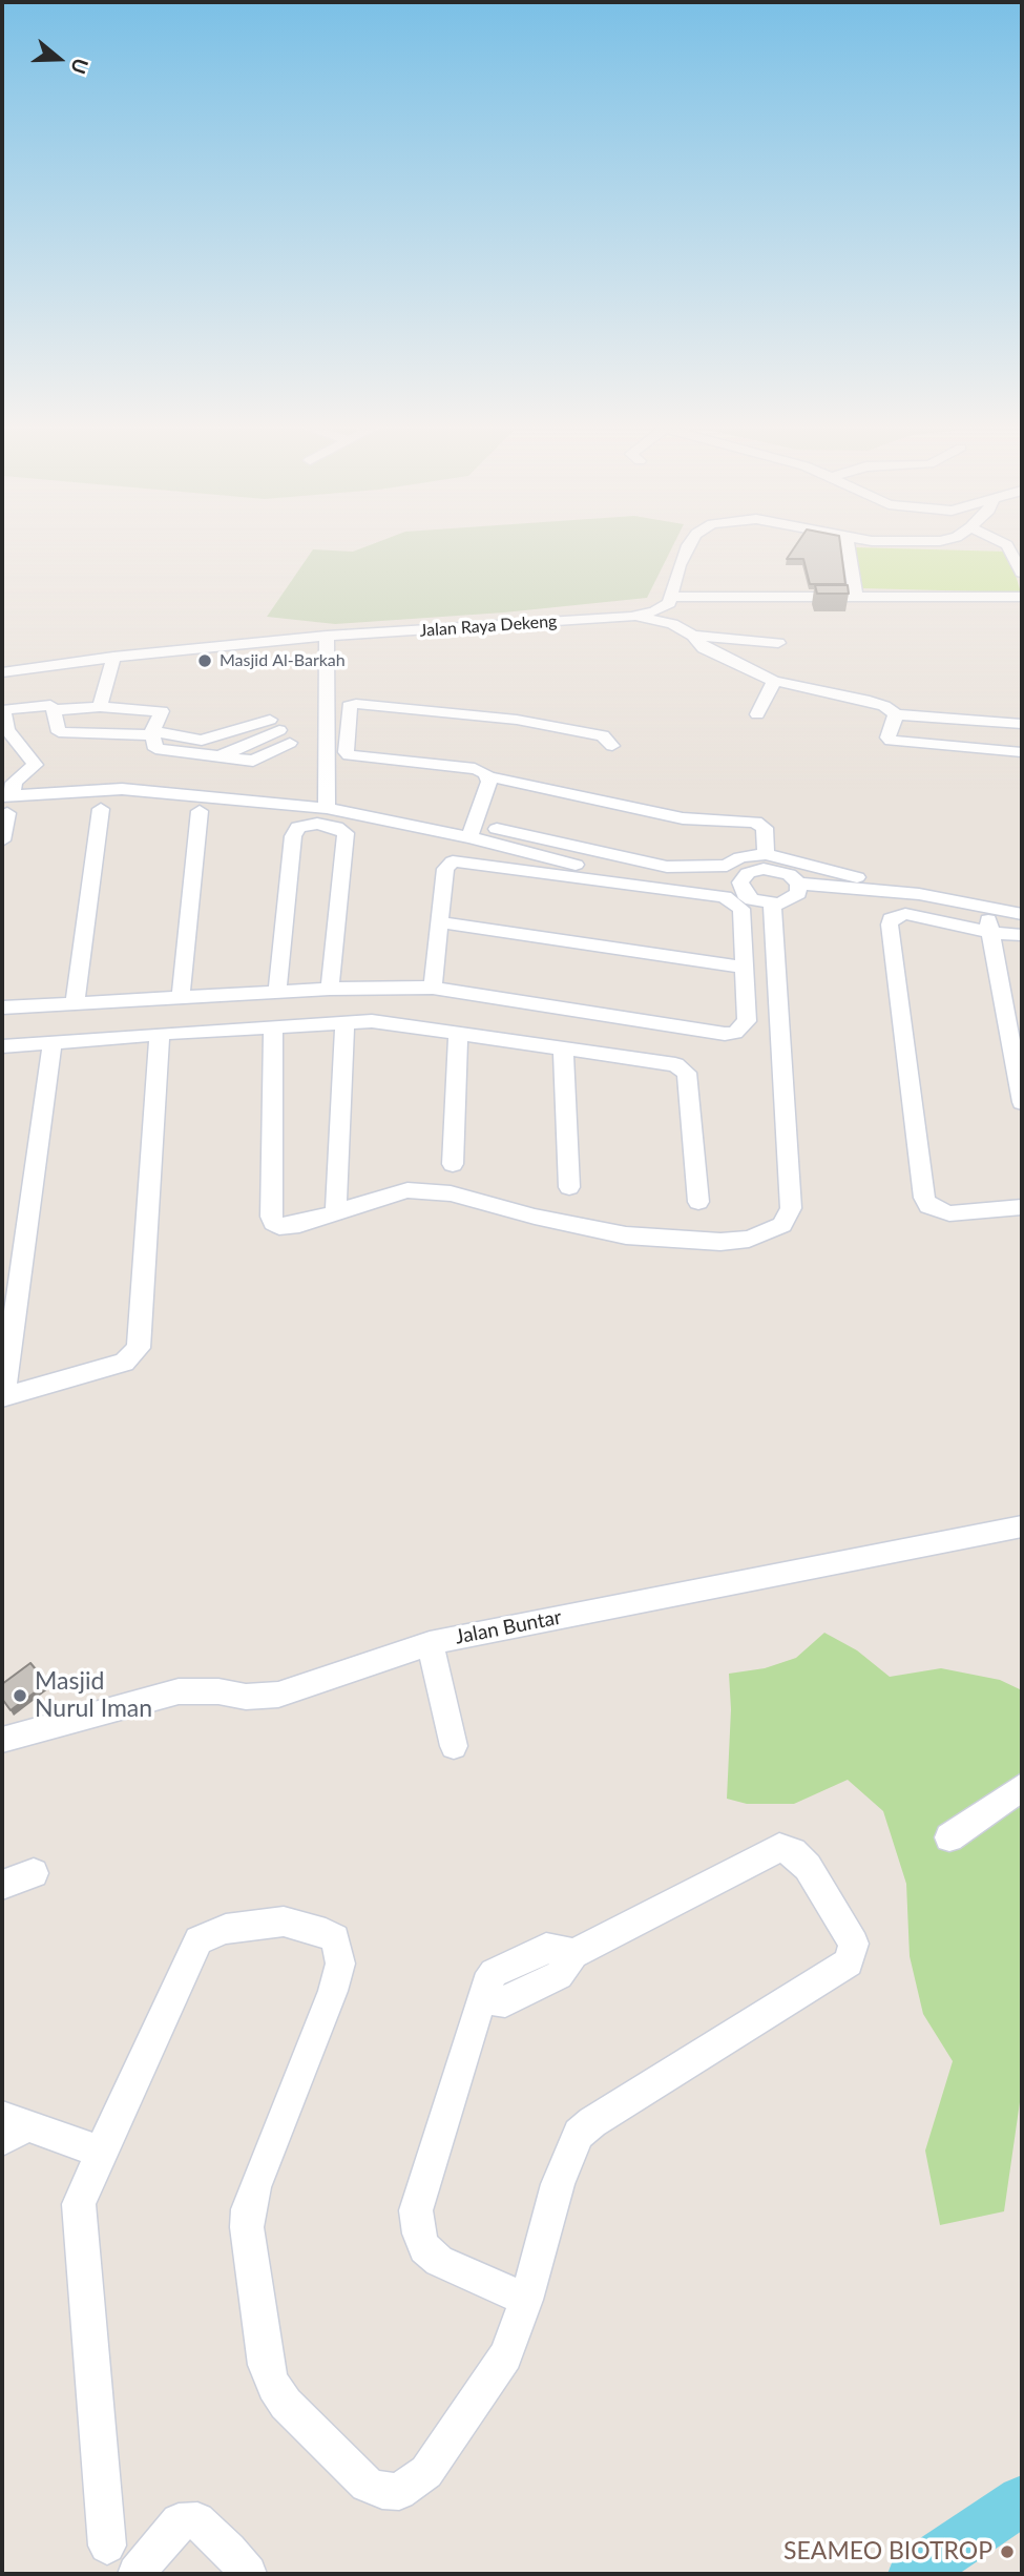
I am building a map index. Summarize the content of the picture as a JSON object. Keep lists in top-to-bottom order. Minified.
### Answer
{"streets":{"street":["Jalan Raya Dekeng","Jalan Buntar"]},"places":["Masjid Al-Barkah","Masjid Nurul Iman","SEAMEO BIOTROP"],"north":"right"}
